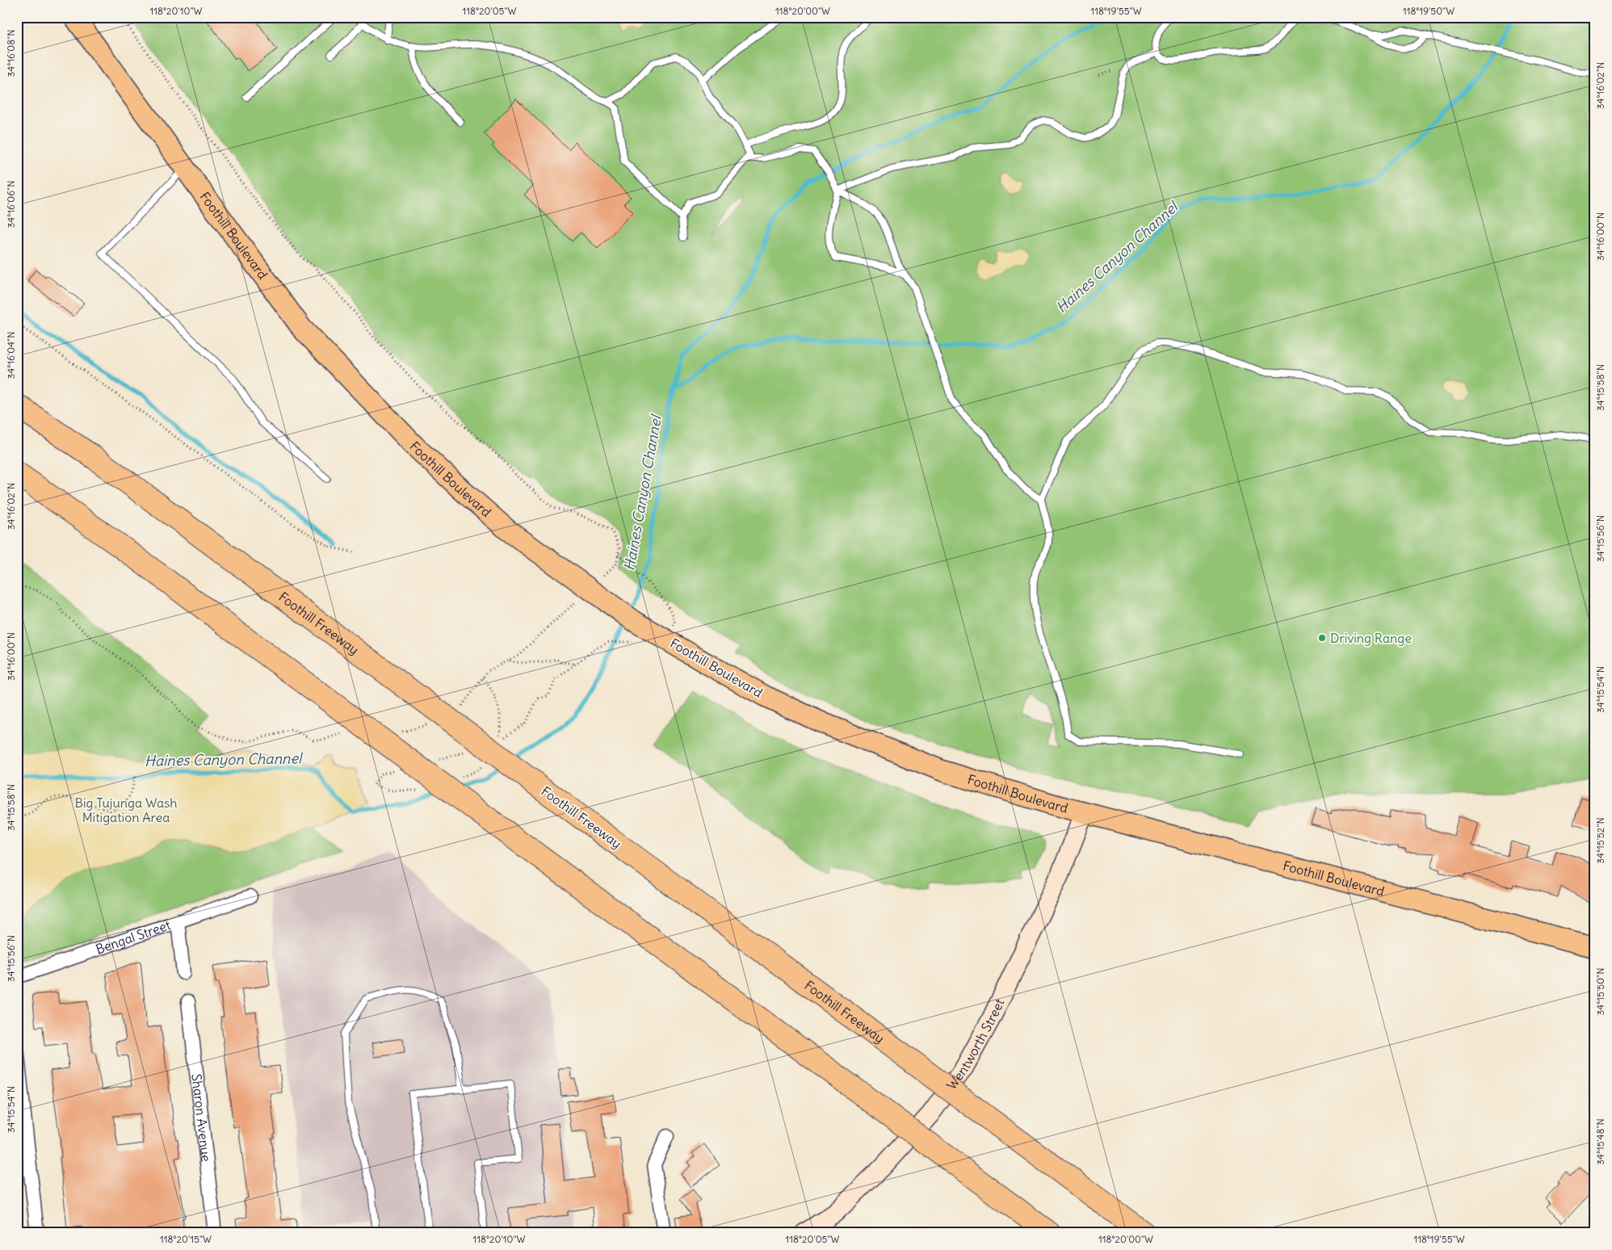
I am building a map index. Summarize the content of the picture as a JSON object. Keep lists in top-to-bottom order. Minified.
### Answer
{"streets":{"highway":["Foothill Freeway"],"main road":["Foothill Boulevard","Wentworth Street"],"street":["Bengal Street","Sharon Avenue"]},"crossings":[["Foothill Boulevard","Wentworth Street"]],"water":["Haines Canyon Channel"],"parks":["Big Tujunga Wash Mitigation Area"],"places":["Driving Range"],"coordinates":["118°20'10\"W","118°20'05\"W","118°20'00\"W","118°19'55\"W","118°19'50\"W","34°16'08\"N","34°16'02\"N","34°16'06\"N","34°16'00\"N","34°16'04\"N","34°15'58\"N","34°15'56\"N","34°15'54\"N","34°15'52\"N","34°15'50\"N","34°15'48\"N","118°20'15\"W"]}
